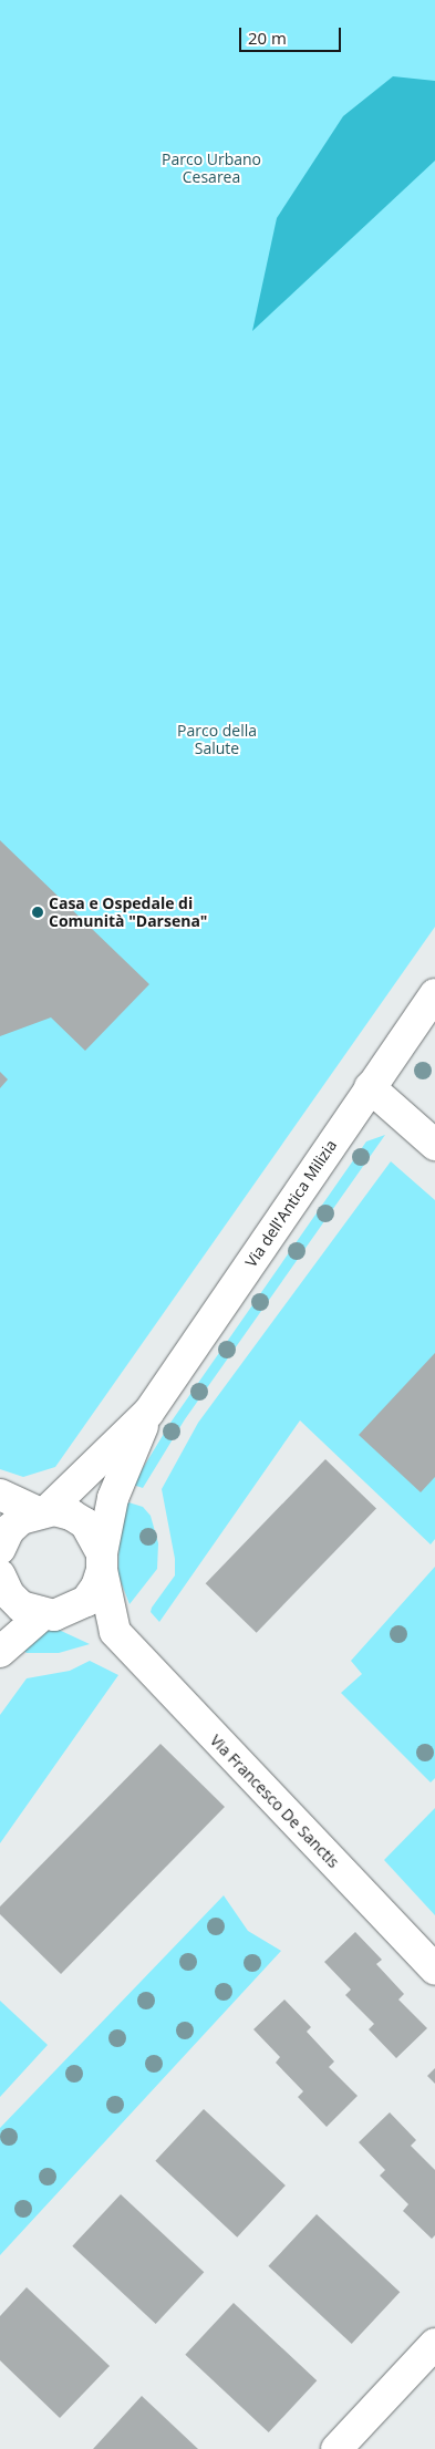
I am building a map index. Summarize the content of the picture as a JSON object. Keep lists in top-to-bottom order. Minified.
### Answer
{"streets":{"street":["Via dell'Antica Milizia","Via Francesco De Sanctis"]},"parks":["Parco Urbano Cesarea","Parco della Salute"],"places":["Casa e Ospedale di Comunità \"Darsena\""],"scale_bar":"20 m"}
